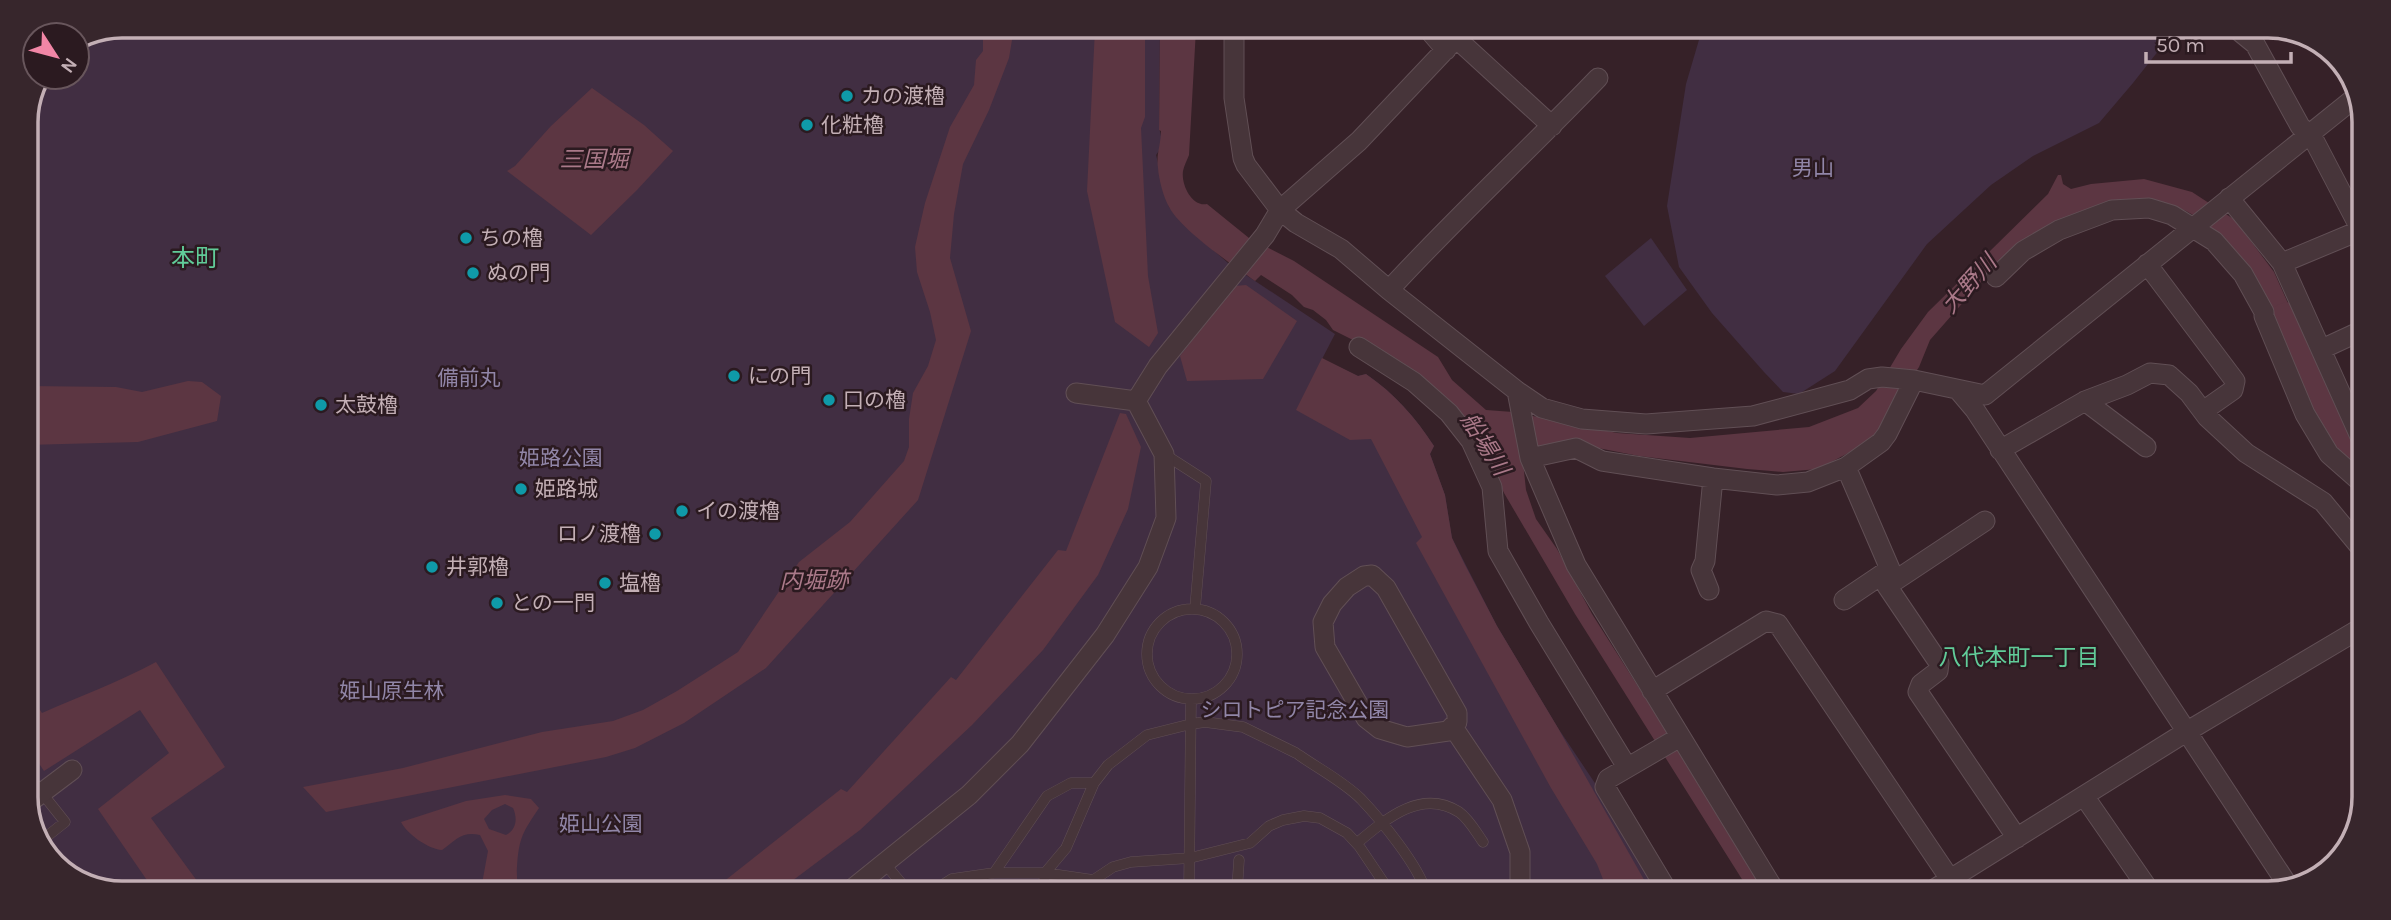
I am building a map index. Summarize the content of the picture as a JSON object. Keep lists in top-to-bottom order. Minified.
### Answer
{"districts":["本町","八代本町一丁目"],"water":["三国堀","大野川","船場川","内堀跡"],"parks":["男山","備前丸","姫路公園","姫山原生林","シロトピア記念公園","姫山公園"],"places":["カの渡櫓","化粧櫓","ちの櫓","ぬの門","にの門","口の櫓","太鼓櫓","姫路城","イの渡櫓","ロノ渡櫓","井郭櫓","塩櫓","との一門"],"scale_bar":"50 m","north":"bottom right"}
